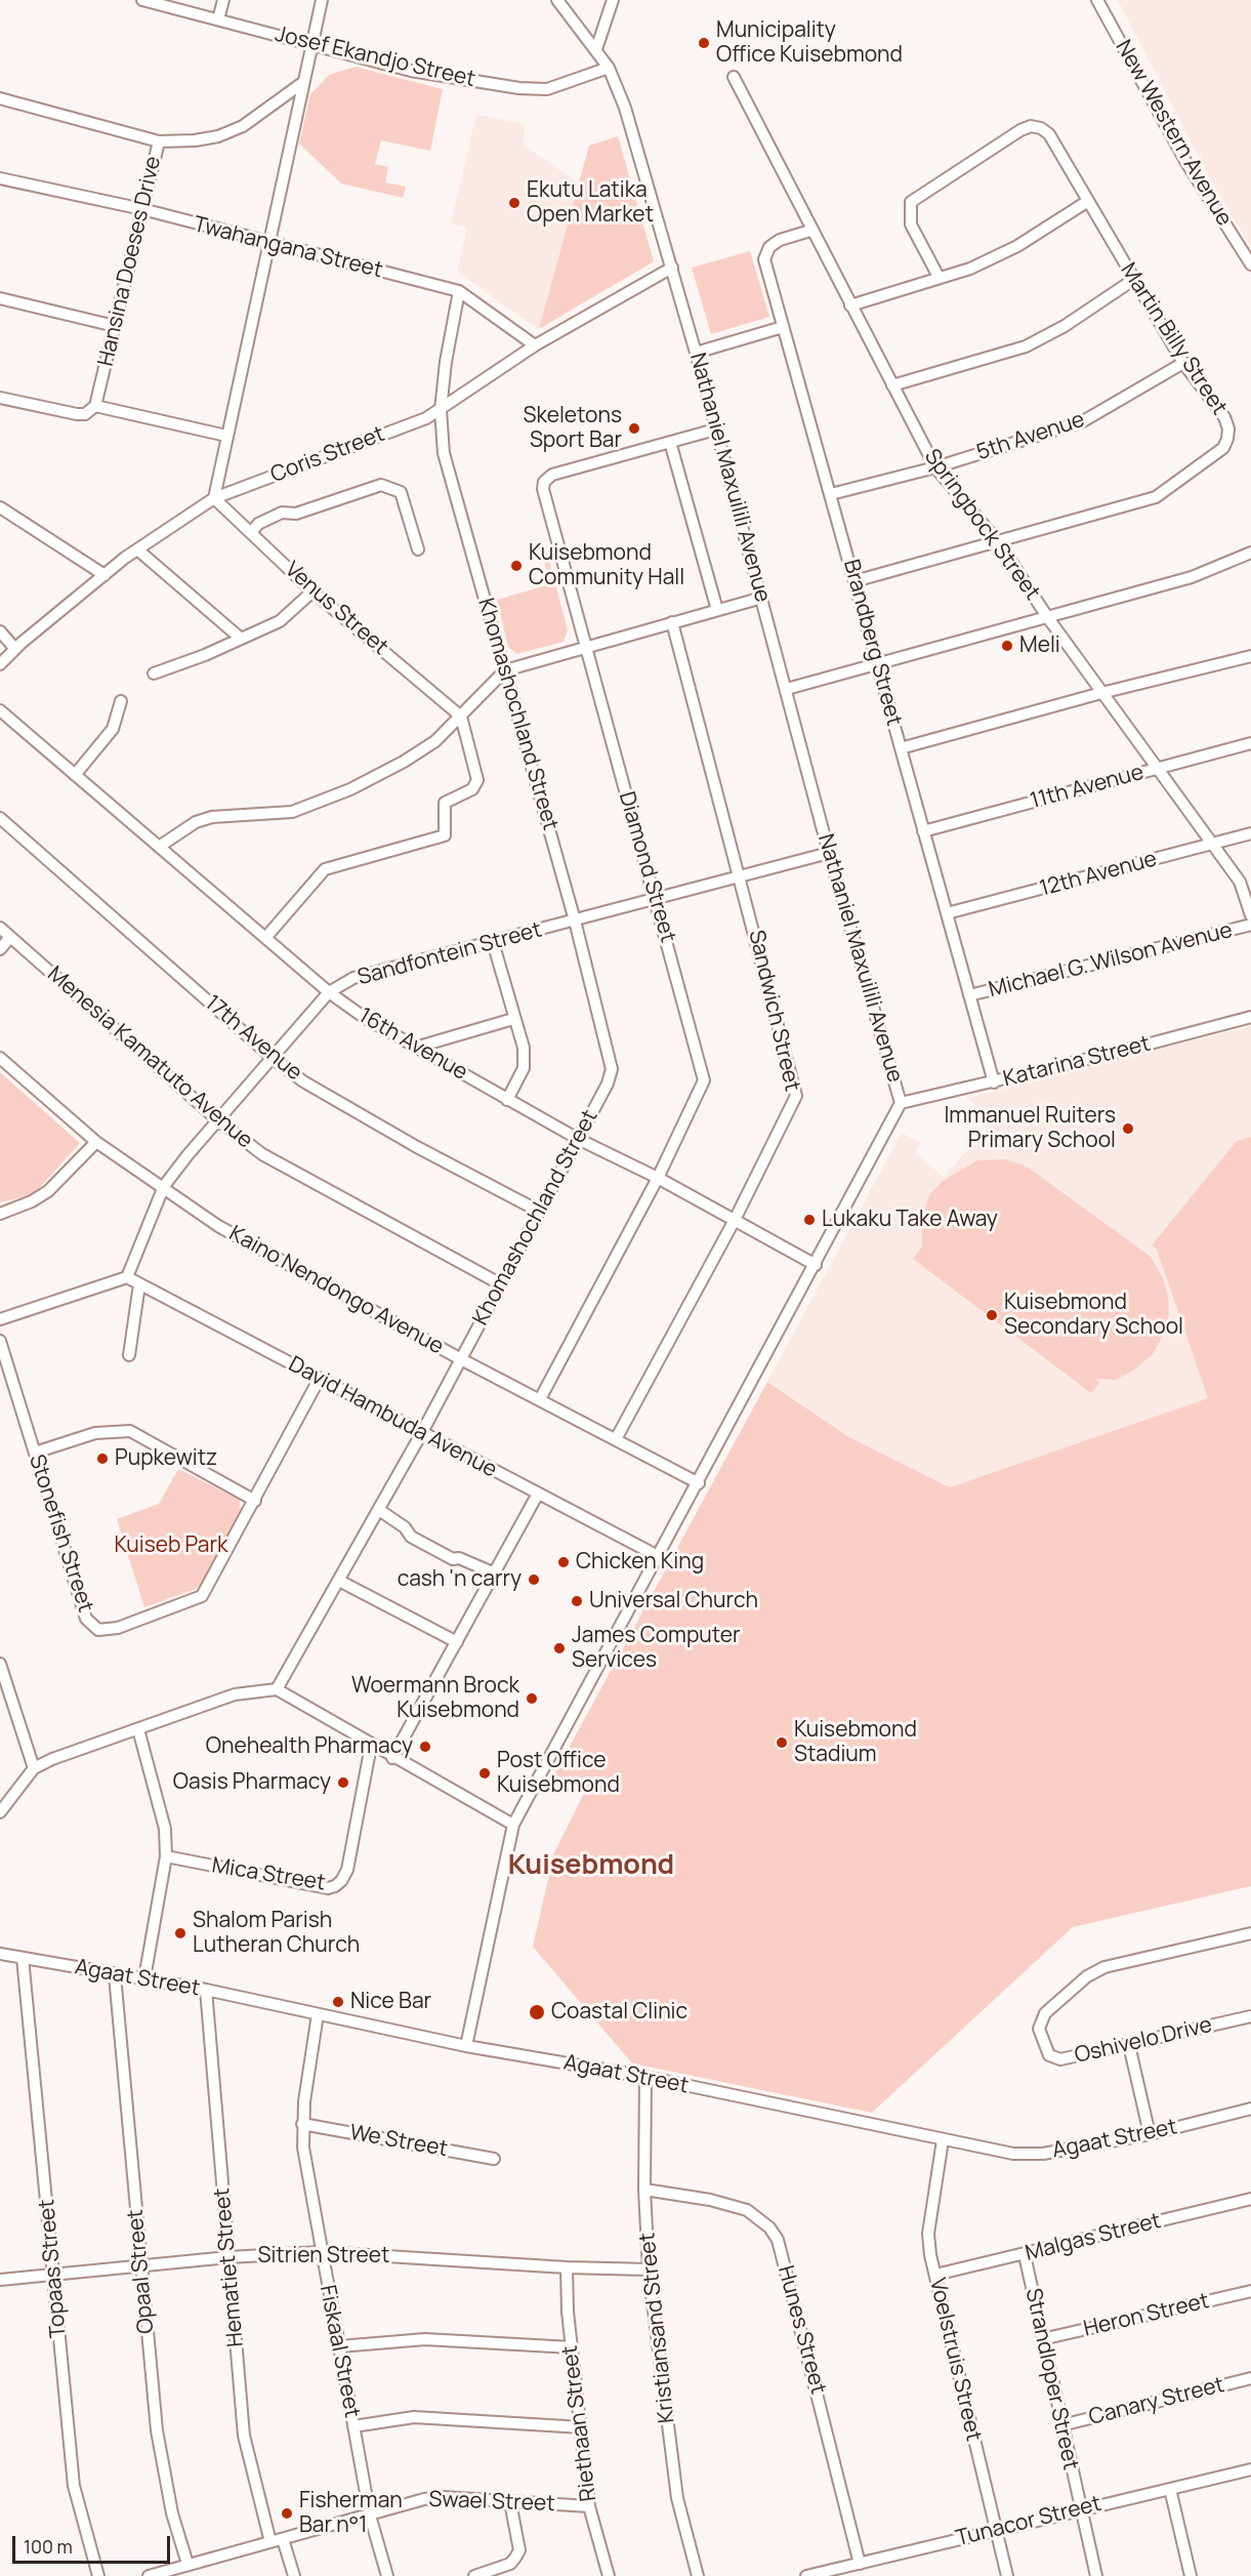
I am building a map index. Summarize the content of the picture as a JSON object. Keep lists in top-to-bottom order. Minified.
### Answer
{"streets":{"street":["Josef Ekandjo Street","New Western Avenue","Twahangana Street","Hansina Doeses Drive","Martin Billy Street","5th Avenue","Coris Street","Nathaniel Maxuilili Avenue","Springbock Street","Venus Street","Brandberg Street","Khomashochland Street","11th Avenue","Diamond Street","12th Avenue","Sandfontein Street","Michael G. Wilson Avenue","Sandwich Street","17th Avenue","16th Avenue","Menesia Kamatuto Avenue","Katarina Street","Kaino Nendongo Avenue","David Hambuda Avenue","Stonefish Street","Mica Street","Agaat Street","Oshivelo Drive","We Street","Malgas Street","Sitrien Street","Hematiet Street","Topaas Street","Opaal Street","Heron Street","Kristiansand Street","Hunes Street","Fiskaal Street","Voelstruis Street","Strandloper Street","Canary Street","Riethaan Street","Swael Street","Tunacor Street"]},"crossings":[["Josef Ekandjo Street","Nathaniel Maxuilili Avenue"],["Twahangana Street","Hansina Doeses Drive"],["Martin Billy Street","5th Avenue"],["Martin Billy Street","Springbock Street"],["Martin Billy Street","Brandberg Street"],["5th Avenue","Springbock Street"],["5th Avenue","Brandberg Street"],["Coris Street","Nathaniel Maxuilili Avenue"],["Coris Street","Venus Street"],["Coris Street","Khomashochland Street"],["Nathaniel Maxuilili Avenue","Diamond Street"],["Nathaniel Maxuilili Avenue","Sandfontein Street"],["Nathaniel Maxuilili Avenue","16th Avenue"],["Nathaniel Maxuilili Avenue","Katarina Street"],["Nathaniel Maxuilili Avenue","Kaino Nendongo Avenue"],["Nathaniel Maxuilili Avenue","David Hambuda Avenue"],["Nathaniel Maxuilili Avenue","Agaat Street"],["Springbock Street","Brandberg Street"],["Springbock Street","11th Avenue"],["Springbock Street","12th Avenue"],["Brandberg Street","11th Avenue"],["Brandberg Street","12th Avenue"],["Brandberg Street","Michael G. Wilson Avenue"],["Brandberg Street","Katarina Street"],["Khomashochland Street","Sandfontein Street"],["Khomashochland Street","17th Avenue"],["Khomashochland Street","16th Avenue"],["Khomashochland Street","Menesia Kamatuto Avenue"],["Khomashochland Street","Kaino Nendongo Avenue"],["Khomashochland Street","David Hambuda Avenue"],["Diamond Street","Sandfontein Street"],["Diamond Street","16th Avenue"],["Diamond Street","Kaino Nendongo Avenue"],["Sandfontein Street","Sandwich Street"],["Sandfontein Street","17th Avenue"],["Sandfontein Street","16th Avenue"],["Sandfontein Street","Menesia Kamatuto Avenue"],["Sandfontein Street","Kaino Nendongo Avenue"],["Sandfontein Street","David Hambuda Avenue"],["Sandwich Street","16th Avenue"],["Sandwich Street","Kaino Nendongo Avenue"],["David Hambuda Avenue","Stonefish Street"],["Agaat Street","Hematiet Street"],["Agaat Street","Topaas Street"],["Agaat Street","Opaal Street"],["Agaat Street","Kristiansand Street"],["Agaat Street","Fiskaal Street"],["Agaat Street","Voelstruis Street"],["We Street","Fiskaal Street"],["Malgas Street","Voelstruis Street"],["Malgas Street","Strandloper Street"],["Sitrien Street","Hematiet Street"],["Sitrien Street","Topaas Street"],["Sitrien Street","Opaal Street"],["Sitrien Street","Kristiansand Street"],["Sitrien Street","Fiskaal Street"],["Sitrien Street","Riethaan Street"],["Hematiet Street","Swael Street"],["Opaal Street","Swael Street"],["Heron Street","Strandloper Street"],["Kristiansand Street","Hunes Street"],["Hunes Street","Tunacor Street"],["Fiskaal Street","Swael Street"],["Voelstruis Street","Tunacor Street"],["Strandloper Street","Canary Street"],["Strandloper Street","Tunacor Street"],["Riethaan Street","Swael Street"]],"districts":["Kuisebmond"],"parks":["Kuiseb Park"],"places":["Municipality Office Kuisebmond","Ekutu Latika Open Market","Skeletons Sport Bar","Kuisebmond Community Hall","Meli","Immanuel Ruiters Primary School","Lukaku Take Away","Kuisebmond Secondary School","Pupkewitz","Chicken King","cash 'n carry","Universal Church","James Computer Services","Woermann Brock Kuisebmond","Kuisebmond Stadium","Onehealth Pharmacy","Post Office Kuisebmond","Oasis Pharmacy","Shalom Parish Lutheran Church","Nice Bar","Coastal Clinic","Fisherman Bar n°1"],"scale_bar":"100 m"}
